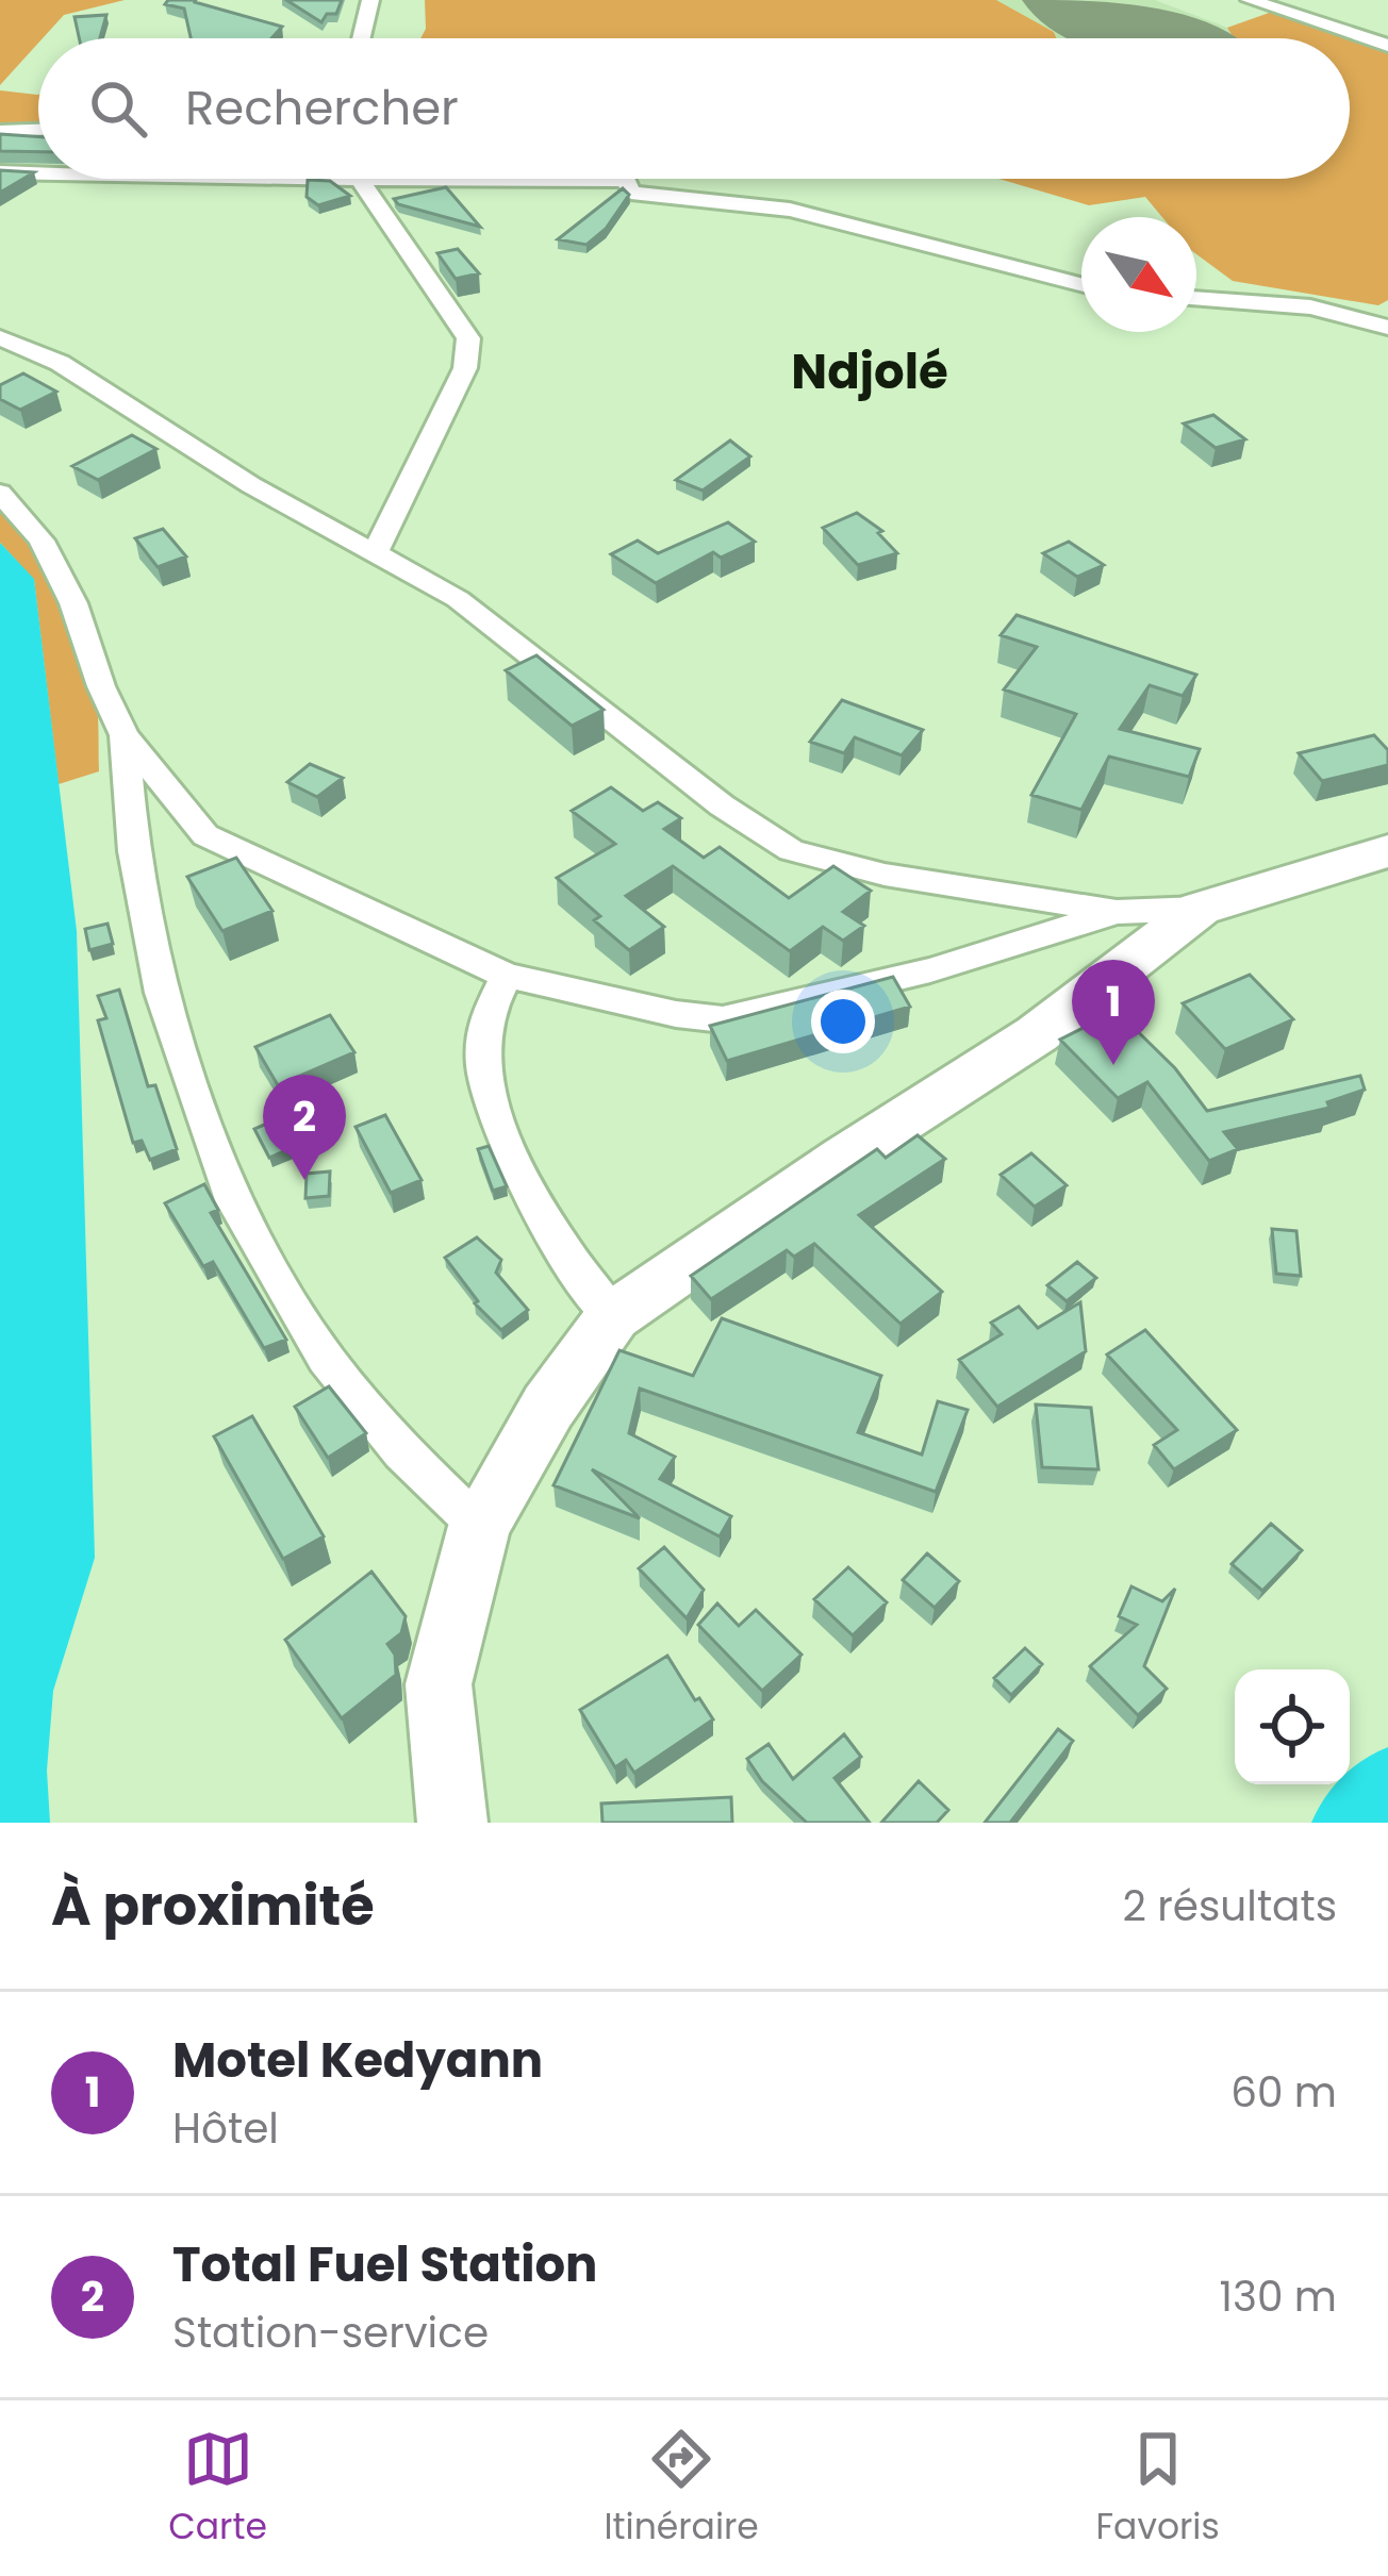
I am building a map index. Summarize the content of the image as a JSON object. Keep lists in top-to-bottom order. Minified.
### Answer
{"districts":["Ndjolé"],"north":"bottom right","page":{"search":"Rechercher","pins":["1","2"],"heading":["À proximité","2 résultats"],"list":[{"mark":"1","name":"Motel Kedyann","note":"Hôtel","value":"60 m"},{"mark":"2","name":"Total Fuel Station","note":"Station-service","value":"130 m"}],"nav":["Carte","Itinéraire","Favoris"]}}
